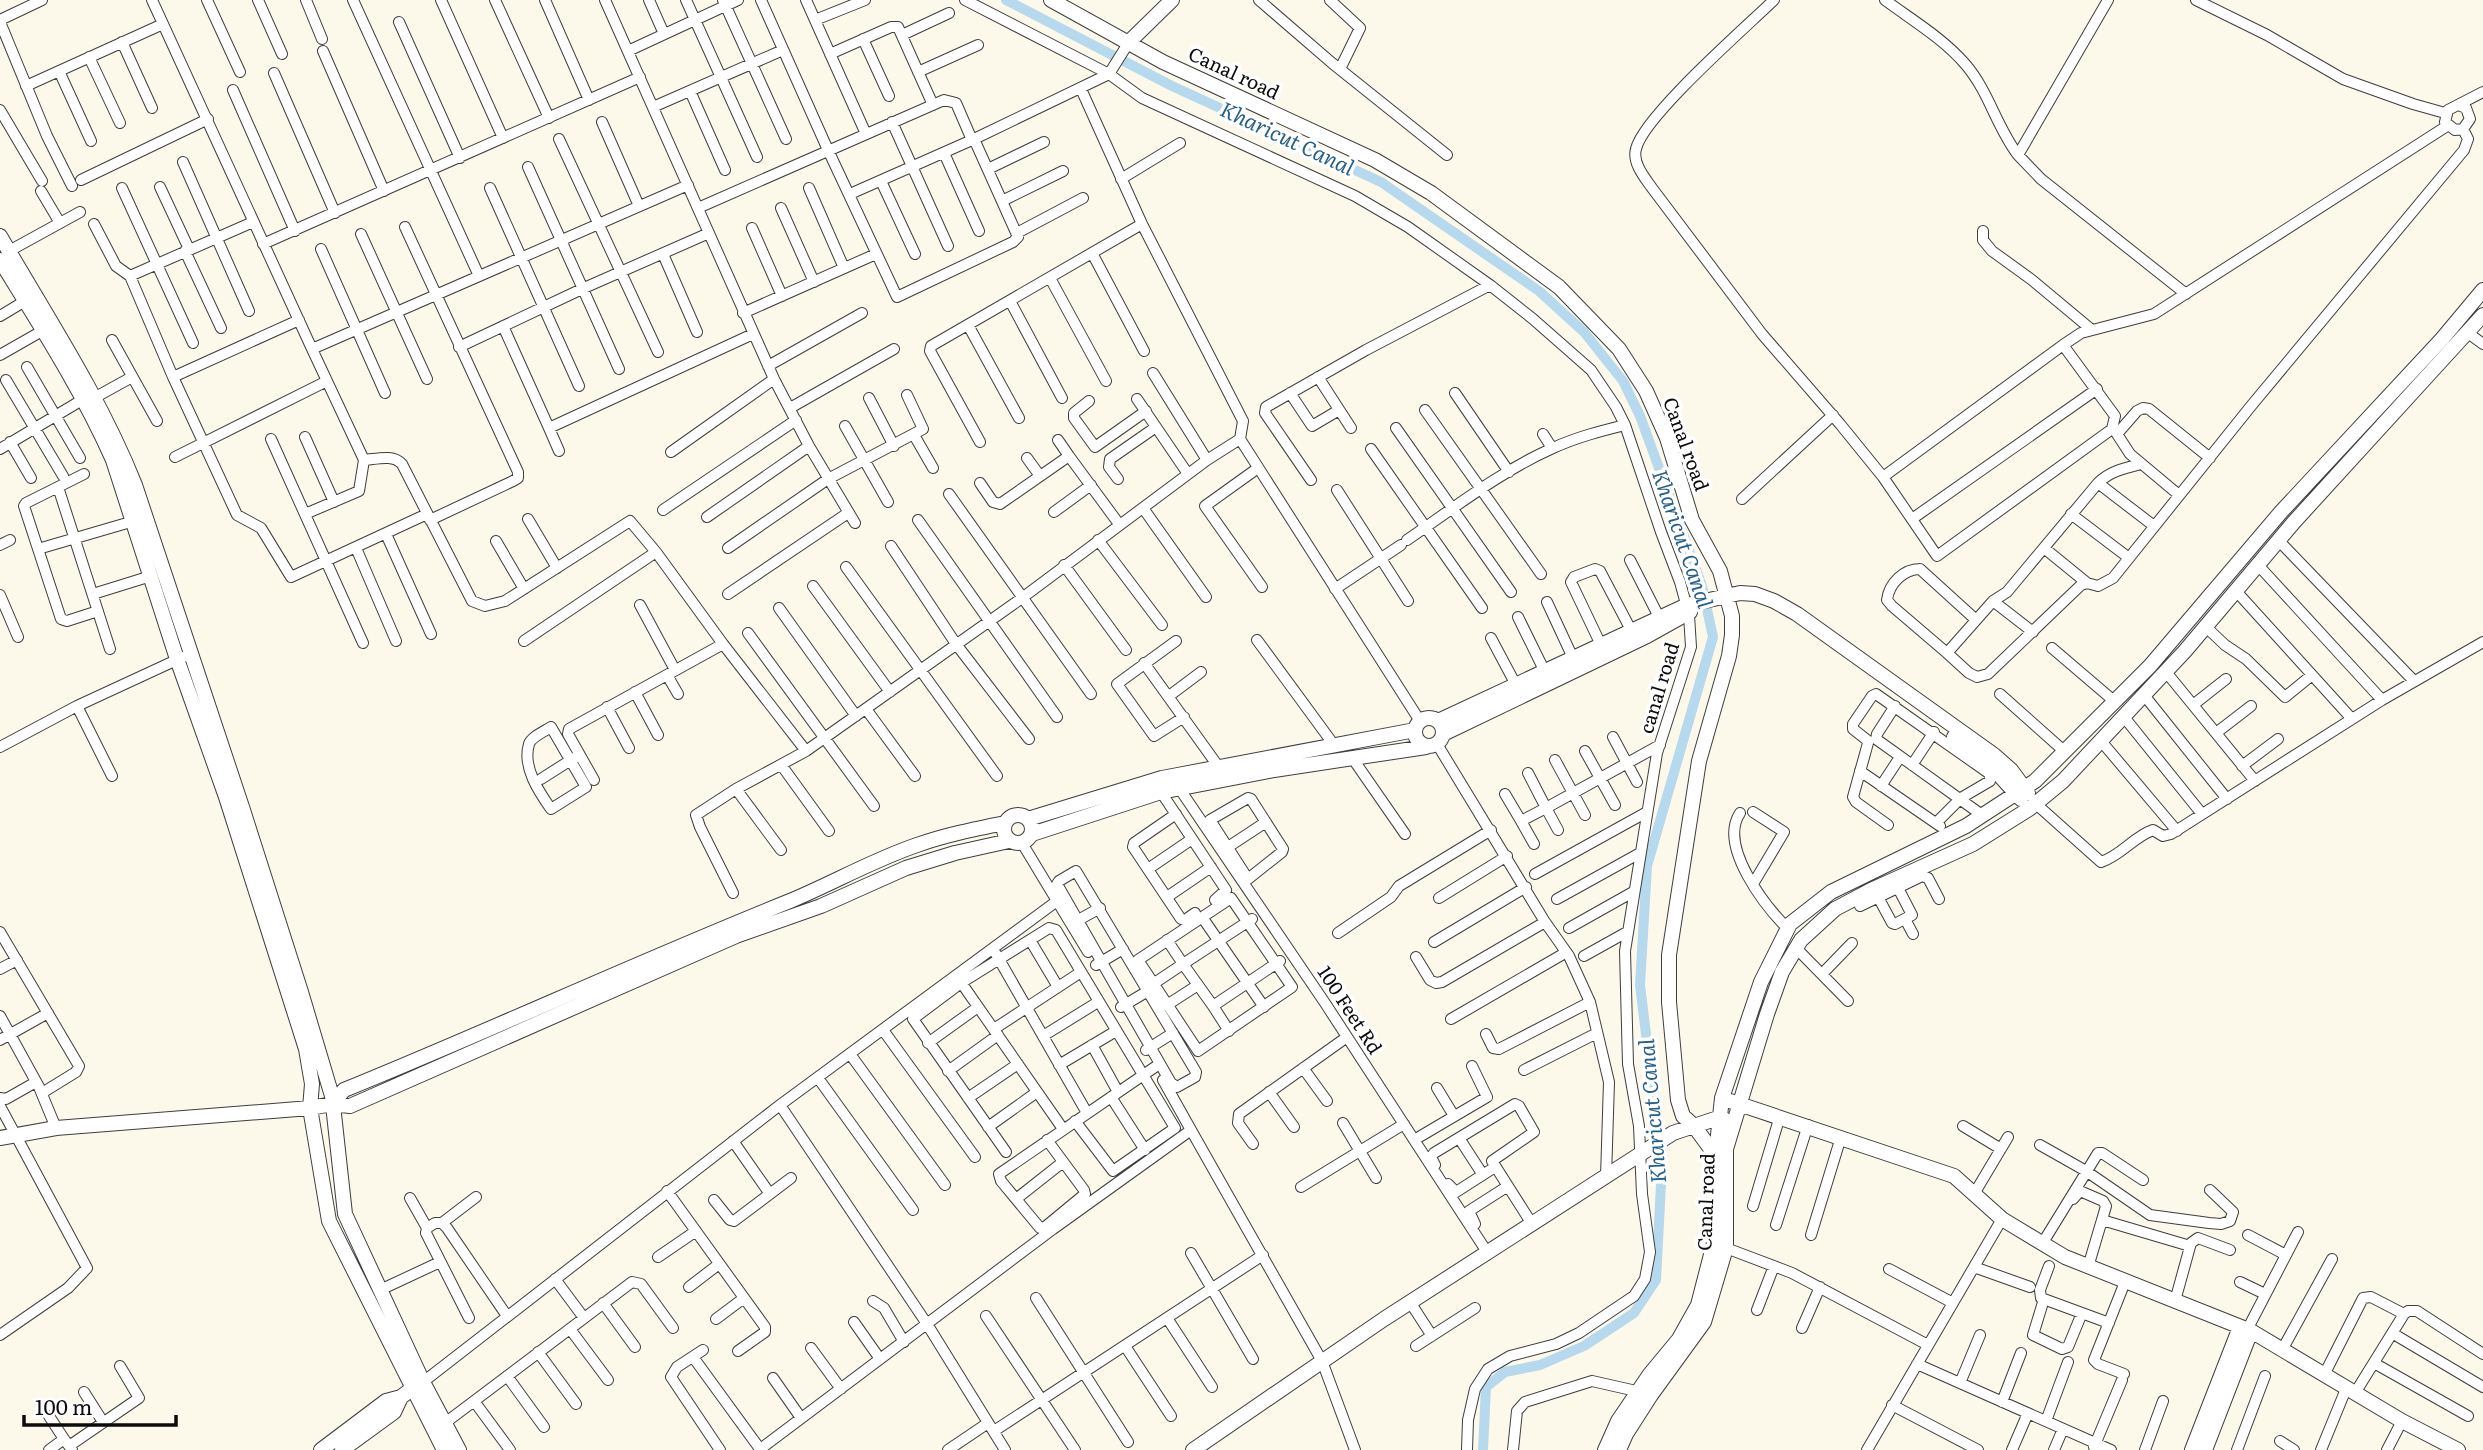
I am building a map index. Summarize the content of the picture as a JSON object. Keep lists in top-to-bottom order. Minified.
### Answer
{"streets":{"street":["Canal road","canal road","100 Feet Rd"]},"water":["Kharicut Canal"],"scale_bar":"100 m"}
